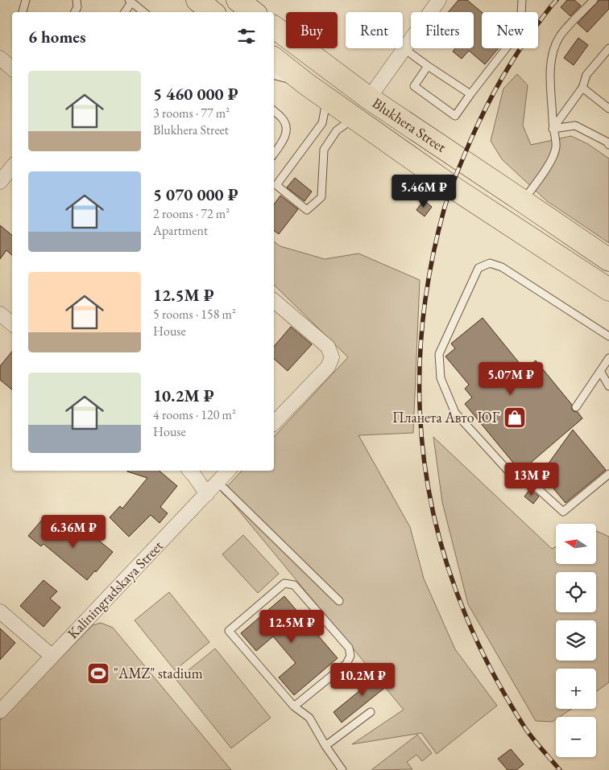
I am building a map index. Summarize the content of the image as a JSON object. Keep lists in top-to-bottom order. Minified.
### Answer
{"streets":{"main road":["Blukhera Street"],"street":["Kaliningradskaya Street"]},"places":{"shop":["Планета Авто ЮГ"],"sports":["\"AMZ\" stadium"]},"north":"left","page":{"chip":["Buy","Rent","Filters","New"],"heading":"6 homes","list":[{"name":"5 460 000 ₽","note":"3 rooms · 77 m² · Blukhera Street"},{"name":"5 070 000 ₽","note":"2 rooms · 72 m² · Apartment"},{"name":"12.5M ₽","note":"5 rooms · 158 m² · House"},{"name":"10.2M ₽","note":"4 rooms · 120 m² · House"}],"price":["5.46M ₽","5.07M ₽","13M ₽","6.36M ₽","12.5M ₽","10.2M ₽"],"map_buttons":["+","−"]}}
